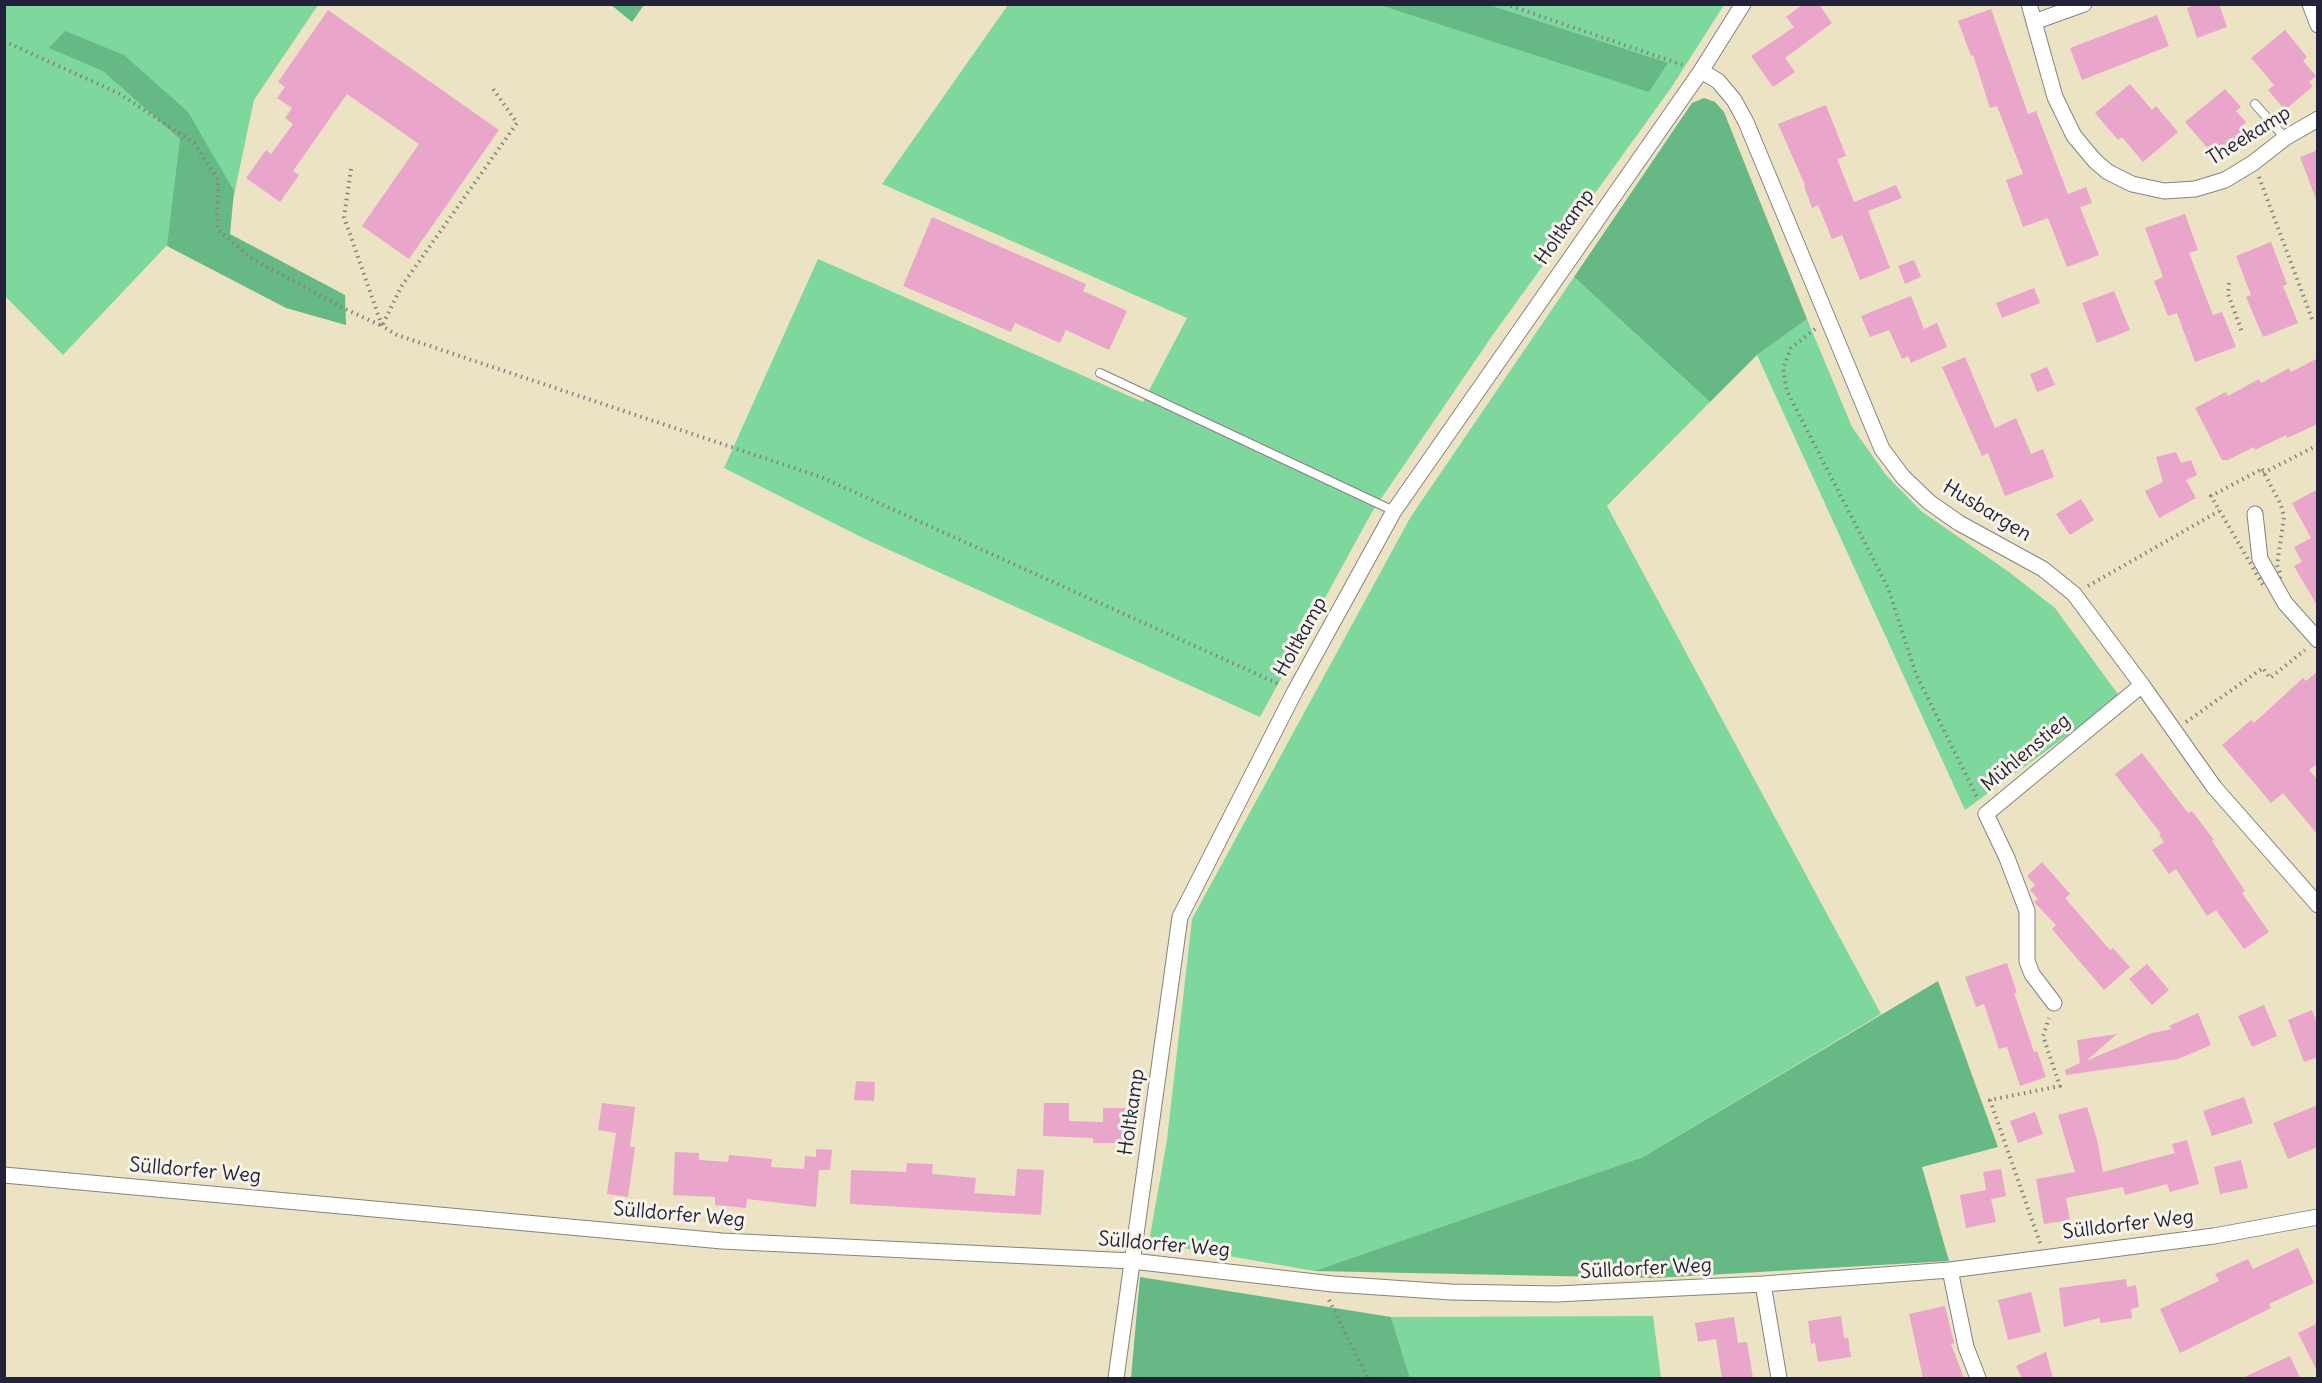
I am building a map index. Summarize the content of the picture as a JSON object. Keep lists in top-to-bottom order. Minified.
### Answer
{"streets":{"street":["Theekamp","Holtkamp","Husbargen","Mühlenstieg","Sülldorfer Weg"]},"crossings":[["Holtkamp","Husbargen"],["Holtkamp","Sülldorfer Weg"],["Husbargen","Mühlenstieg"]]}
